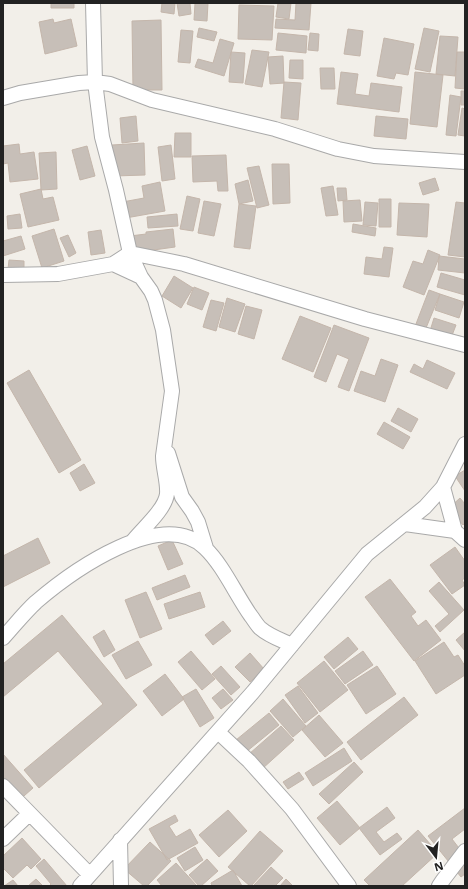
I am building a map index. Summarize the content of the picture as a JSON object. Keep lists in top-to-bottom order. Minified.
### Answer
{"north":"bottom"}
